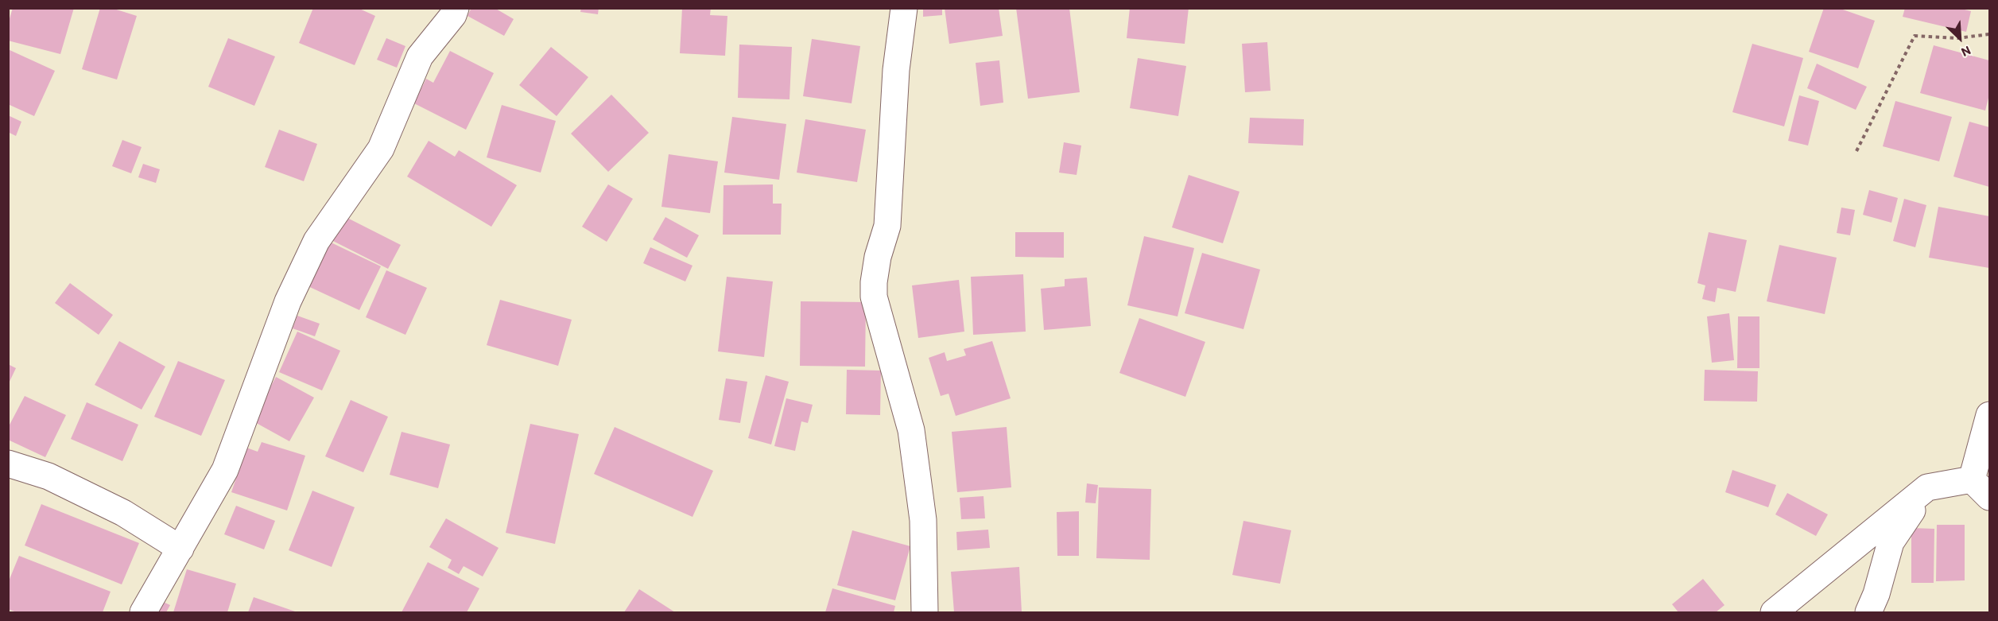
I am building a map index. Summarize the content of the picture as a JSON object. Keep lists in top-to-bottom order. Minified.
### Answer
{"north":"bottom right"}
